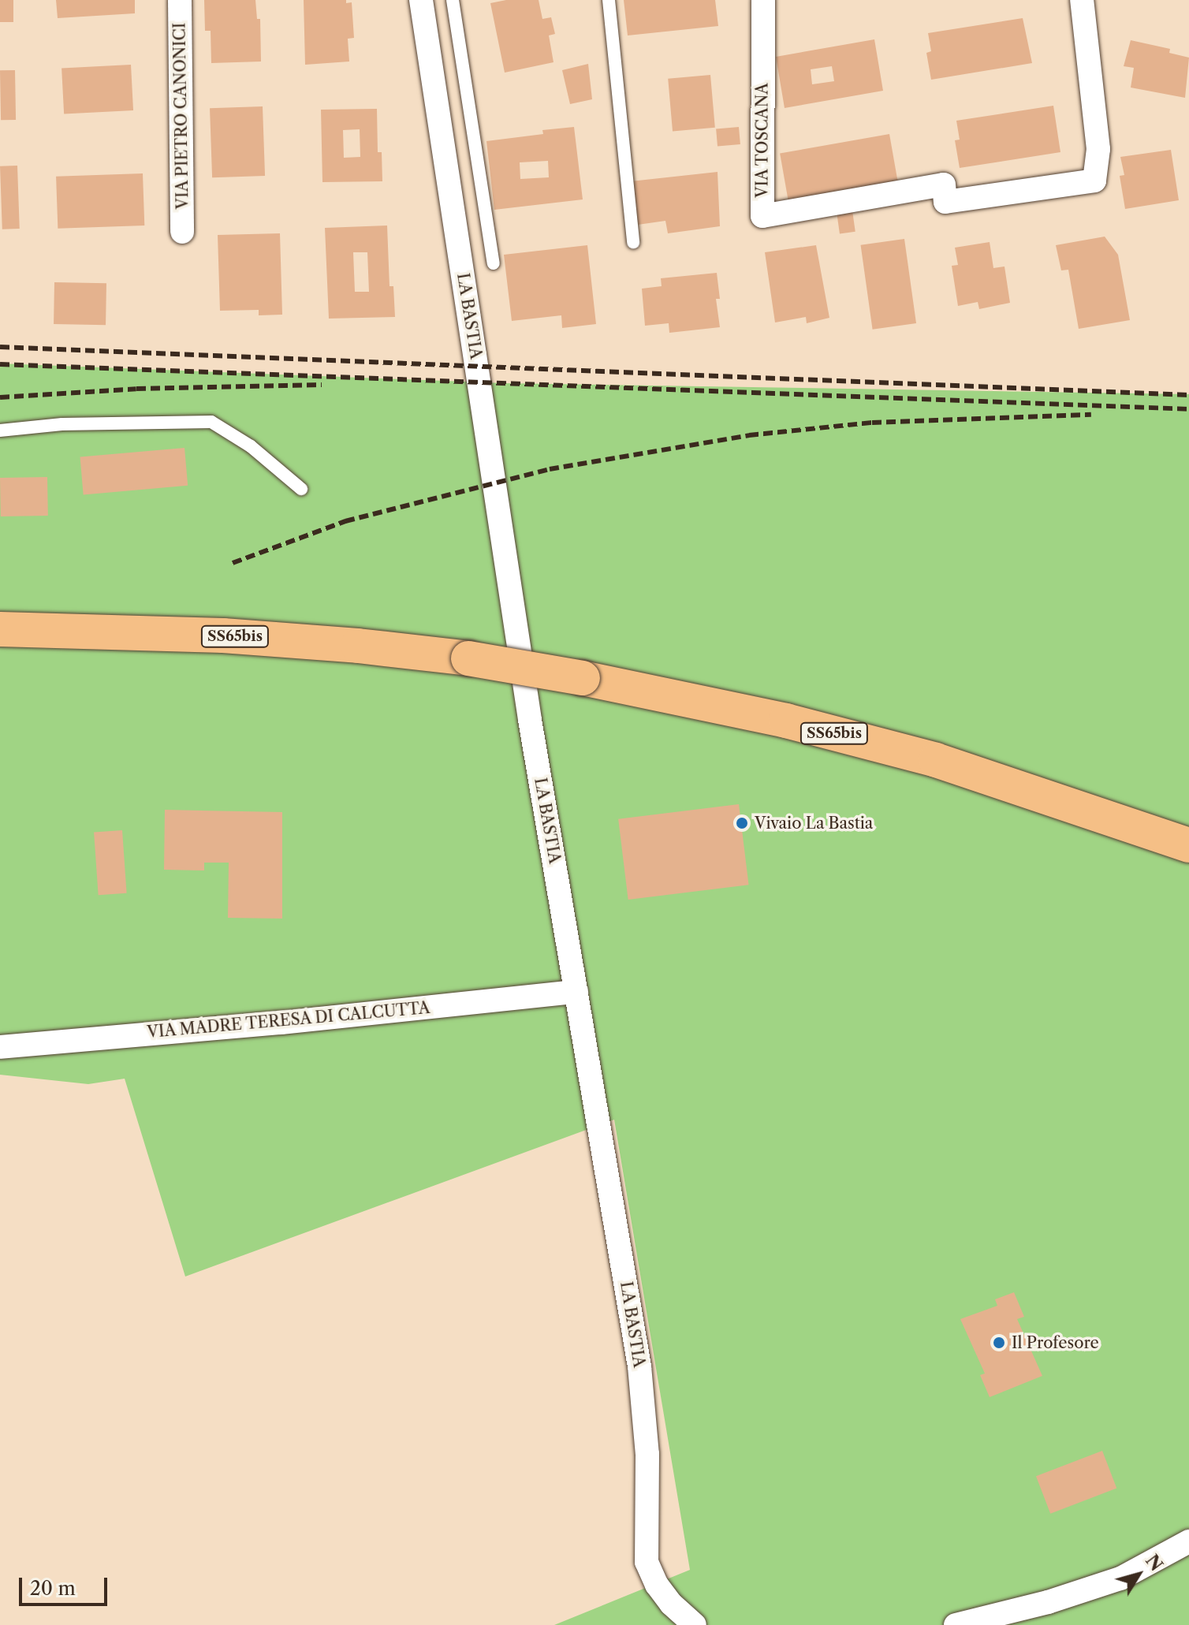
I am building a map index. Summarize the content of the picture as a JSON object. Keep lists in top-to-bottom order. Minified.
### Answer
{"streets":{"main road":["SS65bis"],"street":["VIA PIETRO CANONICI","VIA TOSCANA","LA BASTIA","VIA MADRE TERESA DI CALCUTTA"]},"crossings":[["LA BASTIA","VIA MADRE TERESA DI CALCUTTA"]],"places":["Vivaio La Bastia","Il Profesore"],"scale_bar":"20 m","north":"top right"}
